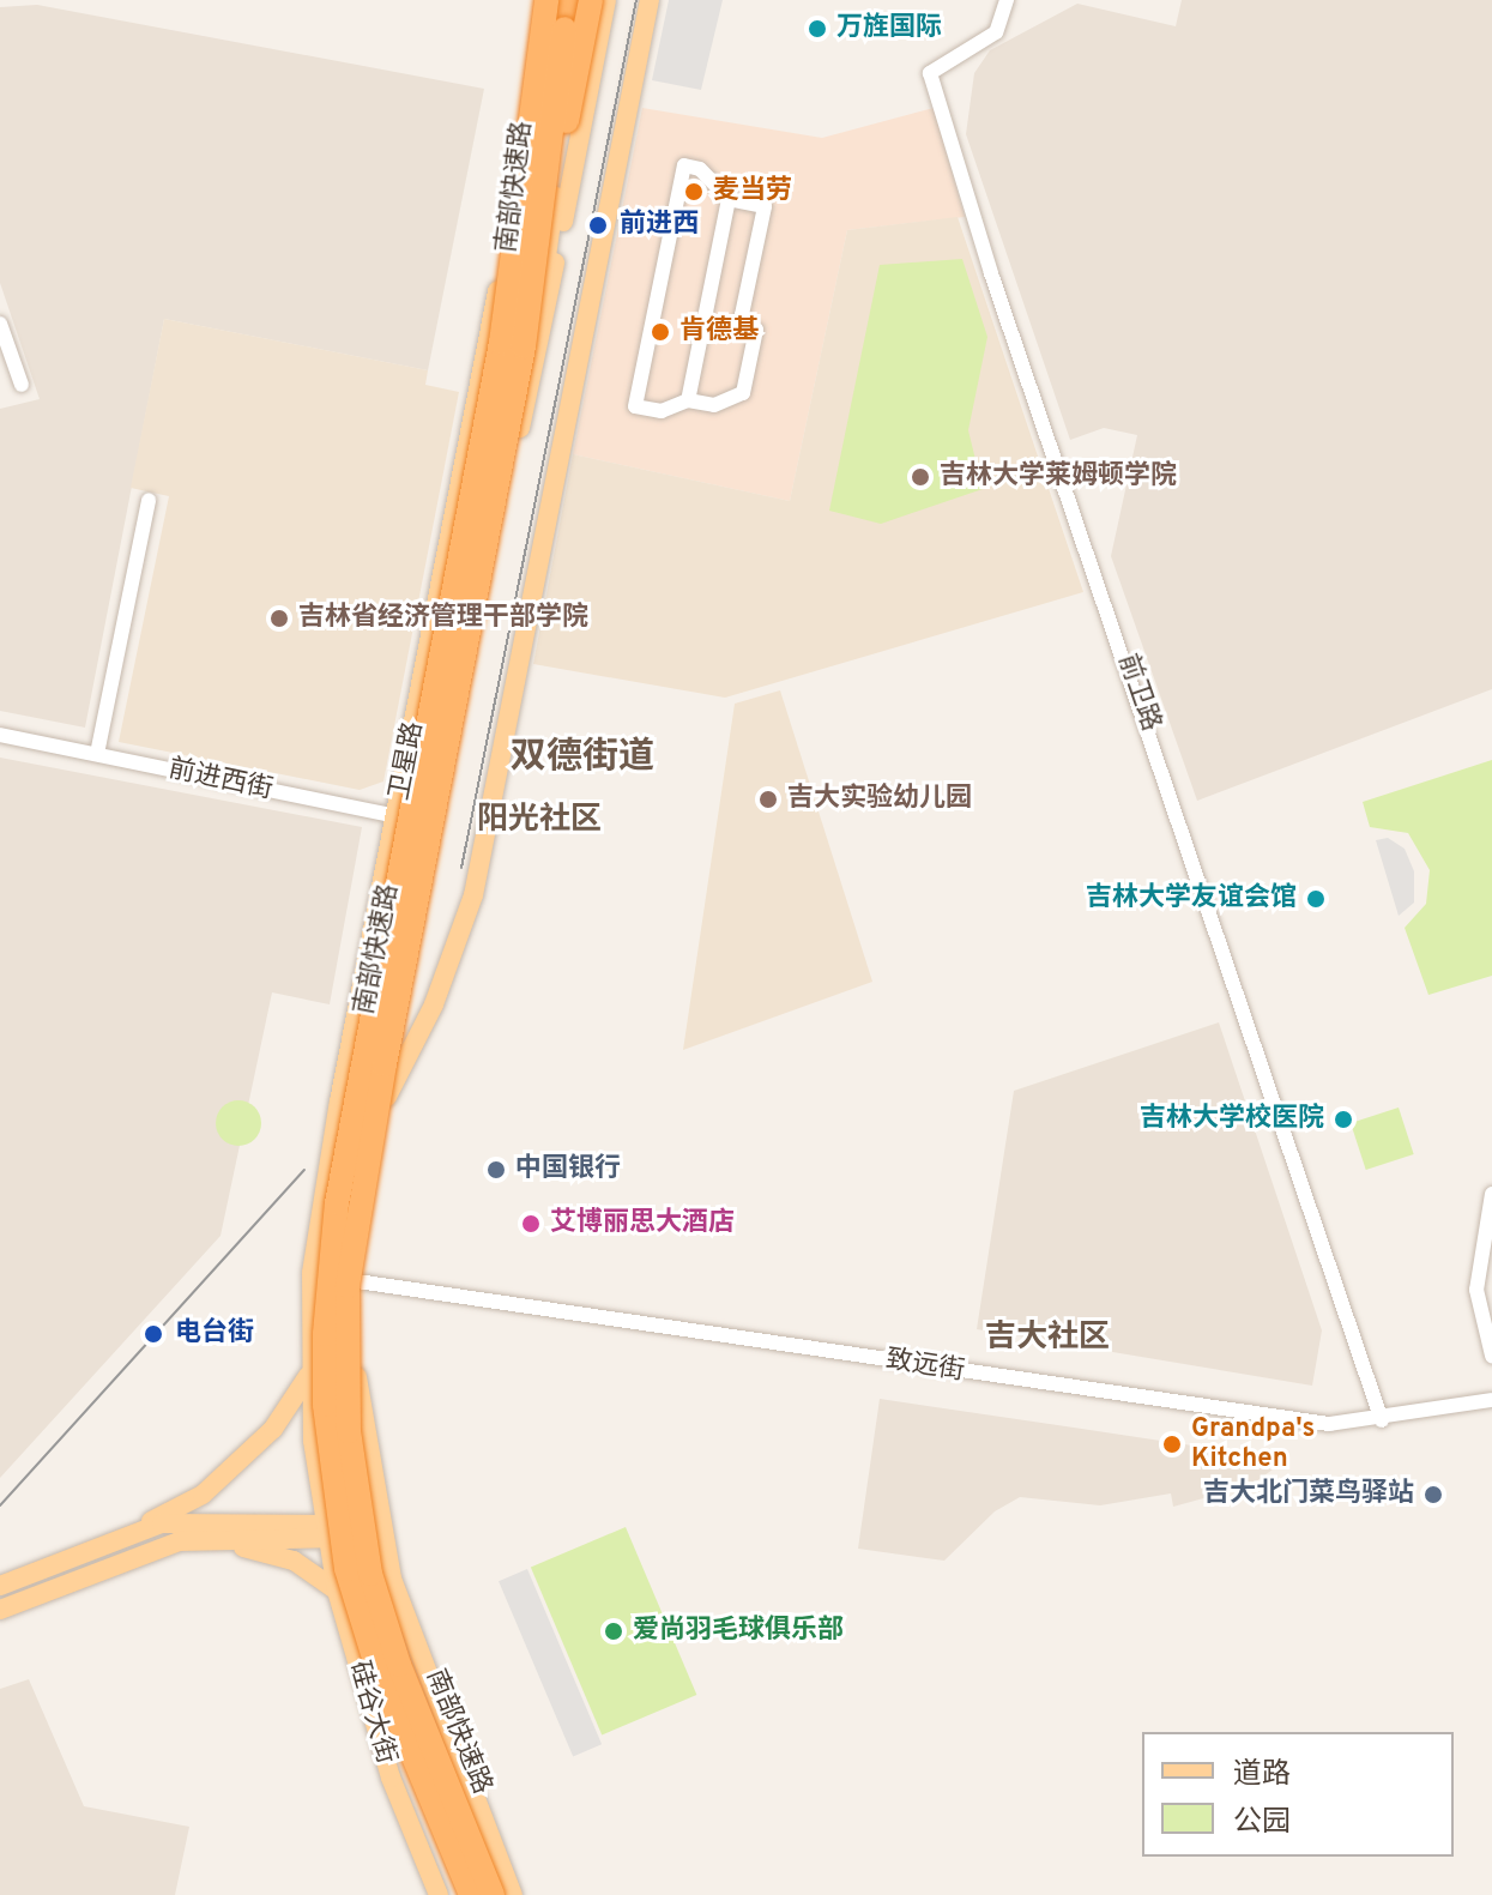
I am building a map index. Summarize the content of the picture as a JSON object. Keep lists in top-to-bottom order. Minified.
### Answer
{"streets":{"highway":["南部快速路"],"main road":["卫星路","硅谷大街"],"street":["前卫路","前进西街","致远街"]},"crossings":[["南部快速路","卫星路"],["前卫路","致远街"],["卫星路","前进西街"],["卫星路","致远街"],["卫星路","硅谷大街"]],"districts":["双德街道","阳光社区","吉大社区"],"places":["万旌国际","麦当劳","前进西","肯德基","吉林大学莱姆顿学院","吉林省经济管理干部学院","吉大实验幼儿园","吉林大学友谊会馆","吉林大学校医院","中国银行","艾博丽思大酒店","电台街","Grandpa's Kitchen","吉大北门菜鸟驿站","爱尚羽毛球俱乐部"],"legend":["道路","公园"]}
